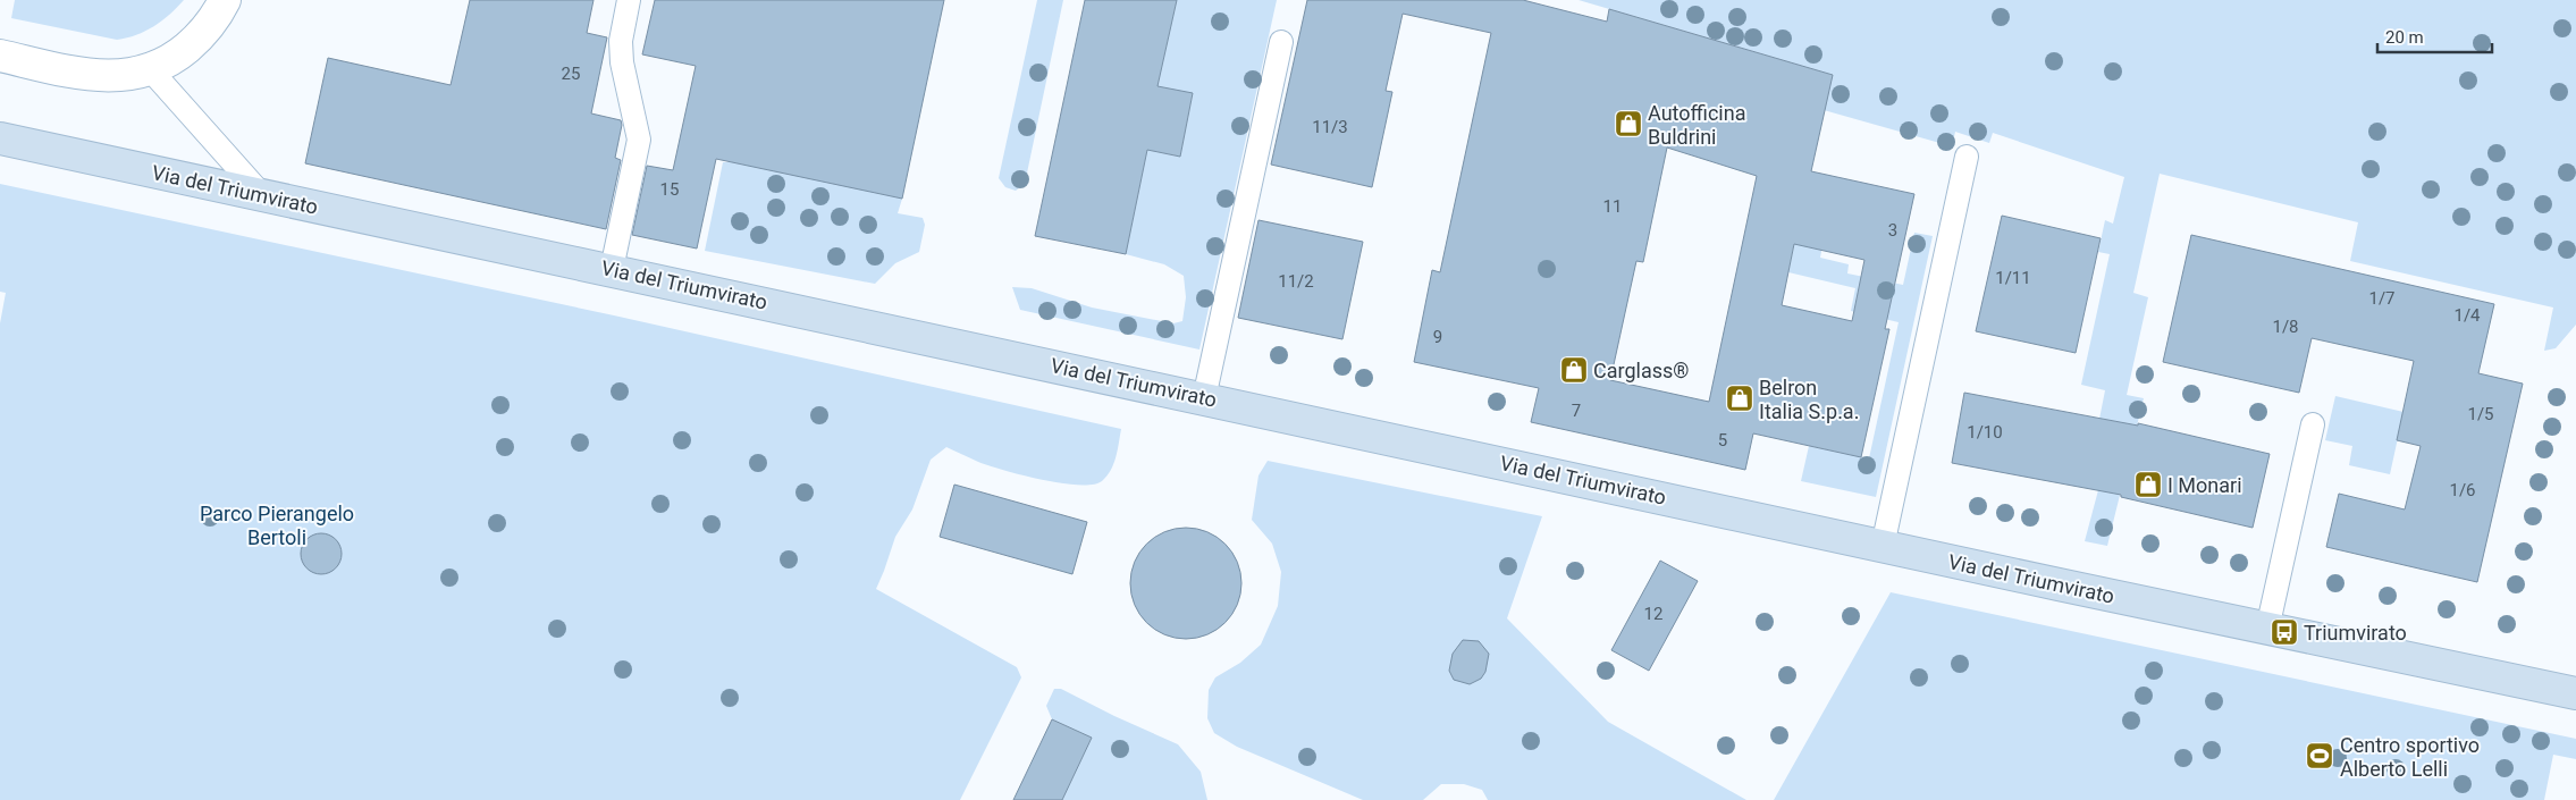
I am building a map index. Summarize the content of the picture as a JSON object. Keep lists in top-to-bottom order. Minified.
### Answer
{"streets":{"main road":["Via del Triumvirato"]},"parks":["Parco Pierangelo Bertoli"],"places":{"shop":["Autofficina Buldrini","Carglass®","Belron Italia S.p.a.","I Monari"],"bus stop":["Triumvirato"],"sports":["Centro sportivo Alberto Lelli"]},"house_numbers":["25","11/3","15","11","3","1/11","11/2","1/7","1/4","1/8","9","7","1/5","1/10","5","1/6","12"],"scale_bar":"20 m"}
